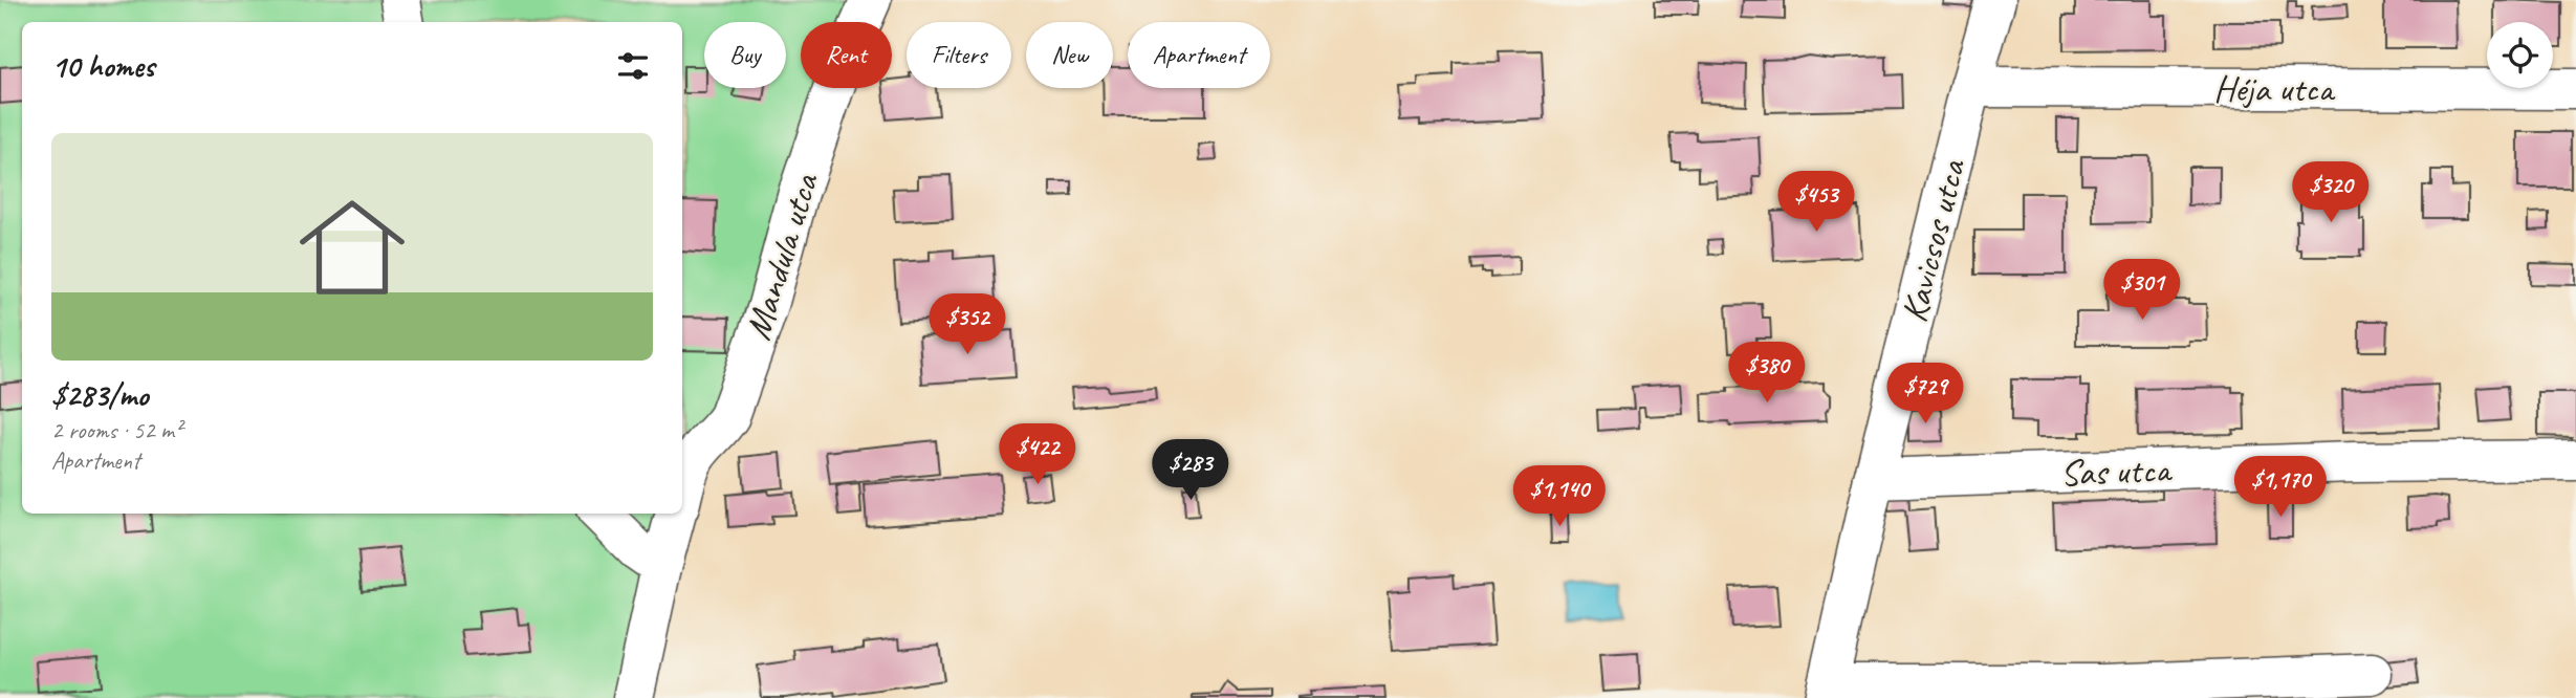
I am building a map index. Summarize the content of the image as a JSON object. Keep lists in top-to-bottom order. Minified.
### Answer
{"streets":{"street":["Héja utca","Kavicsos utca","Mandula utca","Sas utca"]},"crossings":[["Héja utca","Kavicsos utca"],["Kavicsos utca","Sas utca"]],"page":{"chip":["Buy","Rent","Filters","New","Apartment"],"heading":"10 homes","list":[{"name":"$283/mo","note":"2 rooms · 52 m² · Apartment"}],"price":["$320","$453","$301","$352","$380","$729","$422","$283","$1,170","$1,140"]}}
